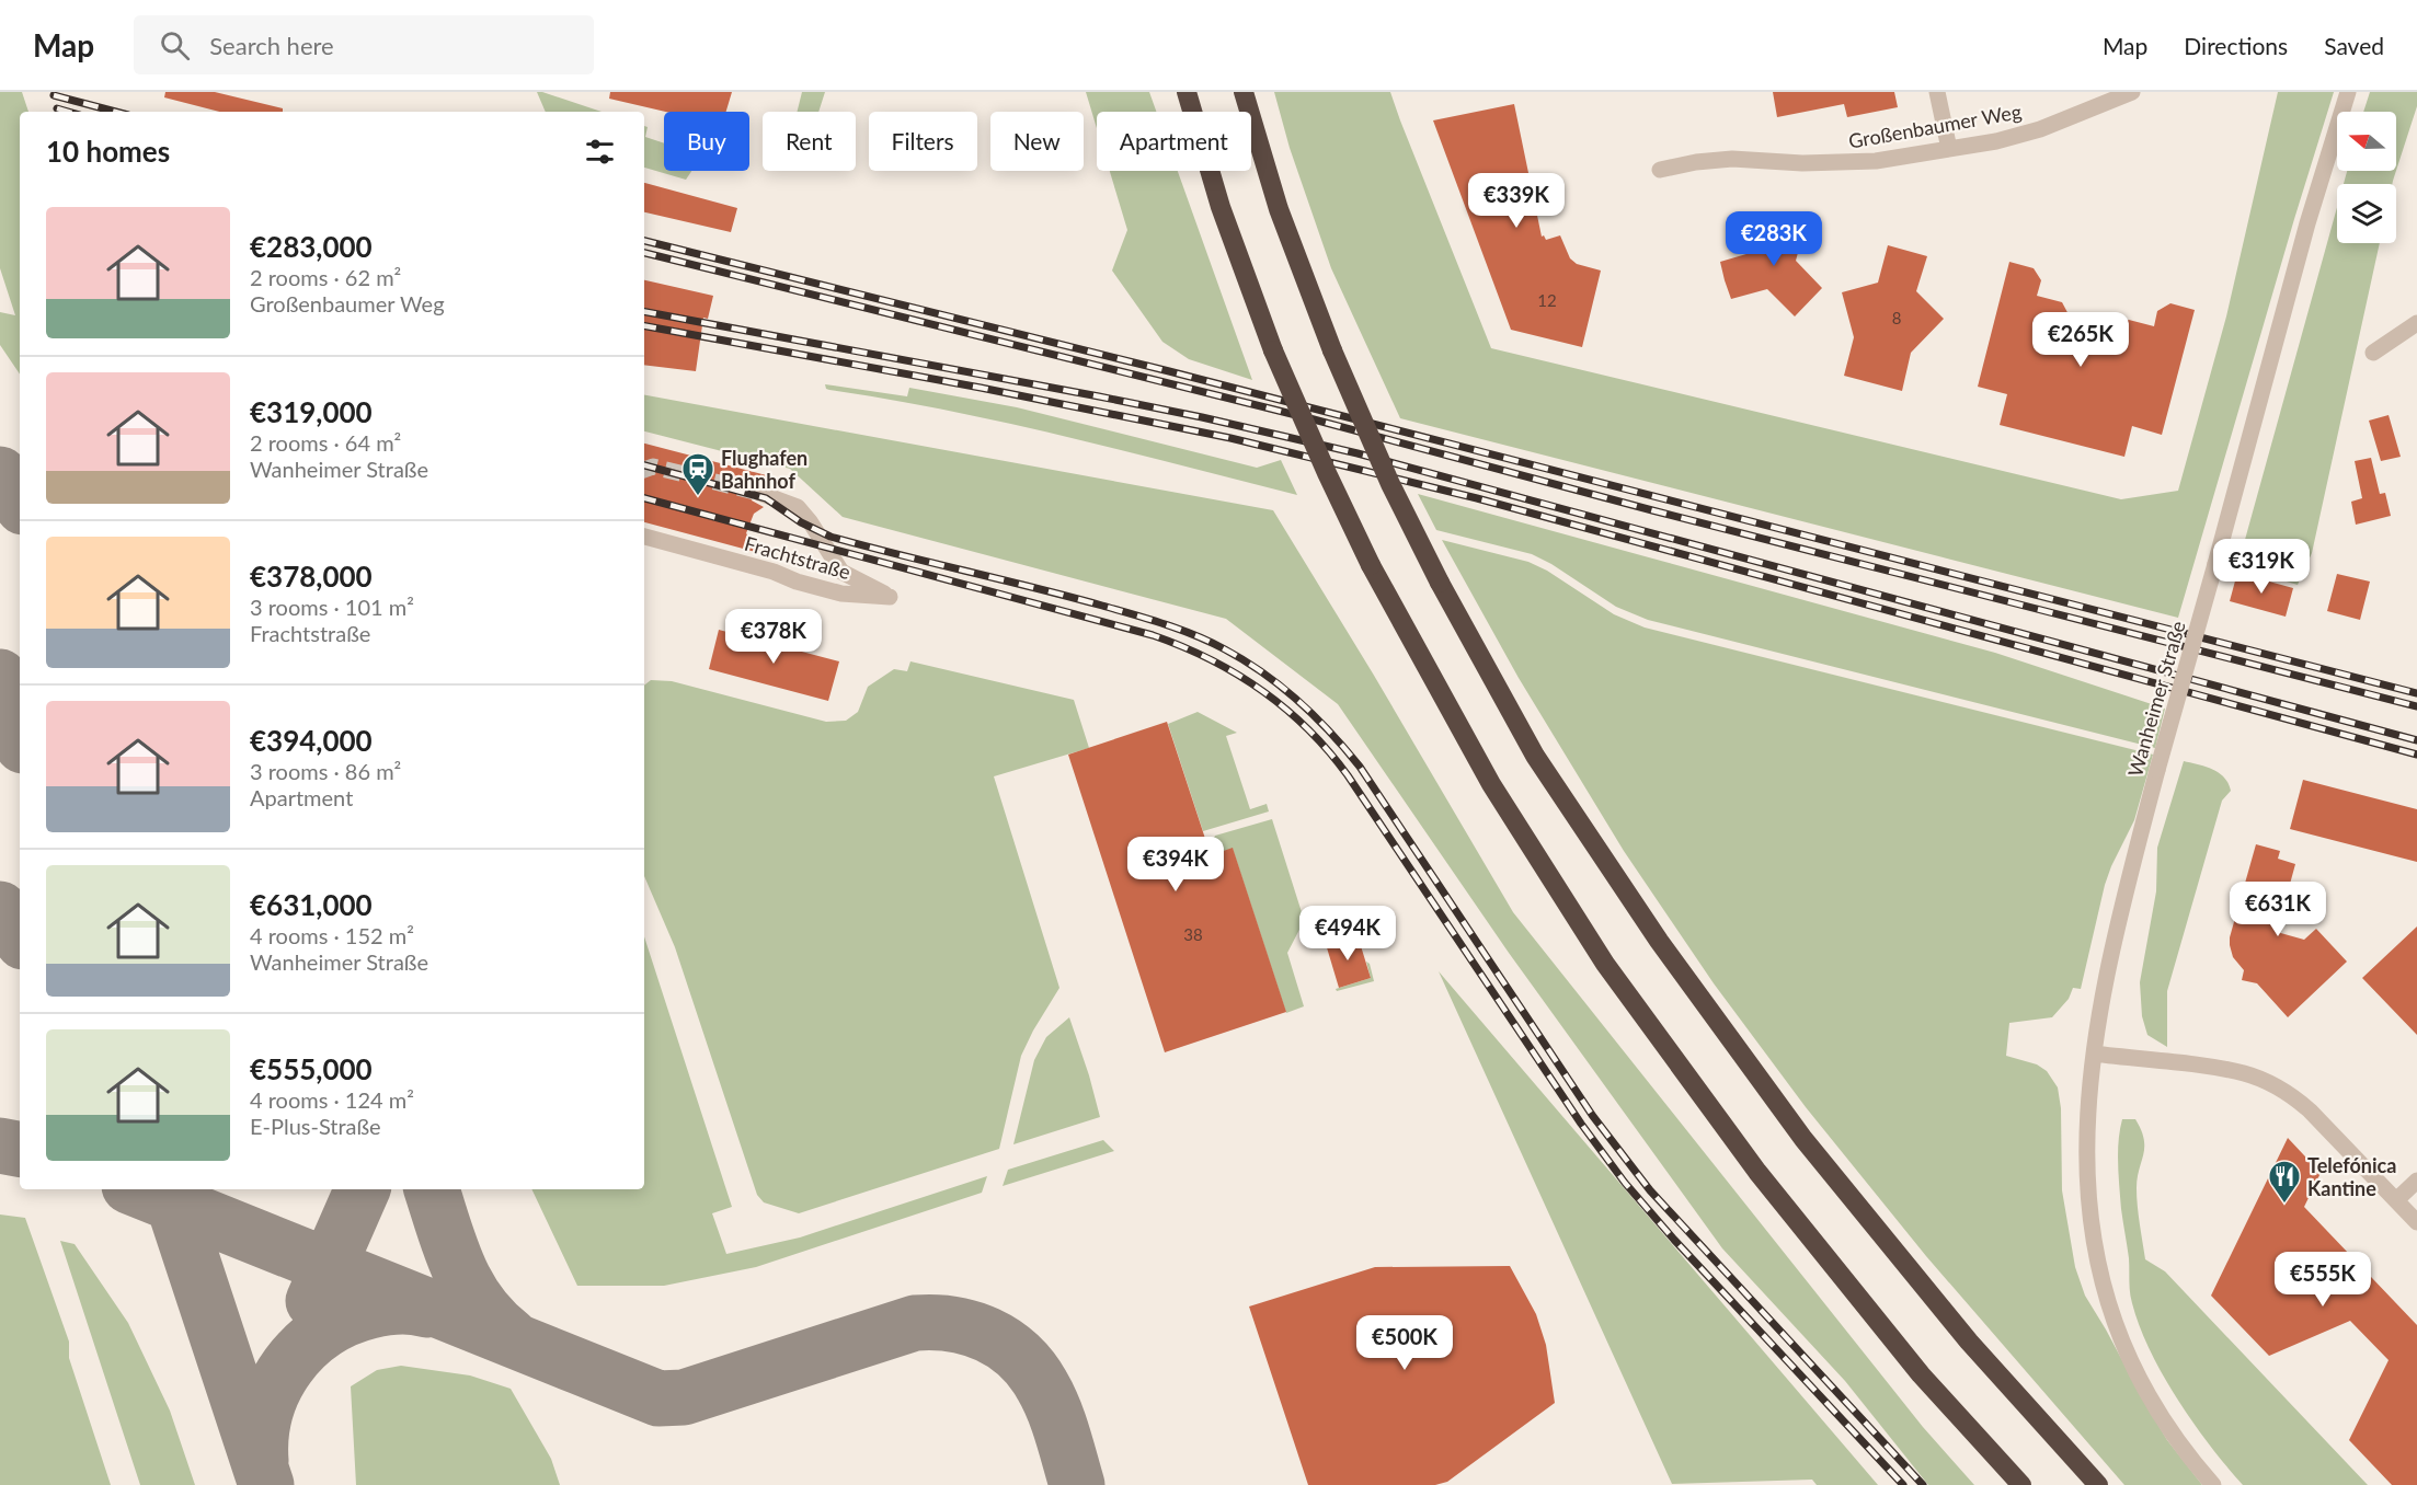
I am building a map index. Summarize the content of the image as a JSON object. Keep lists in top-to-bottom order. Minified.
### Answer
{"streets":{"street":["Großenbaumer Weg","Frachtstraße","Wanheimer Straße"]},"places":{"station":["Flughafen Bahnhof"],"restaurant":["Telefónica Kantine"]},"house_numbers":["12","8","38"],"north":"left","page":{"header":"Map","search":"Search here","nav":["Map","Directions","Saved"],"chip":["Buy","Rent","Filters","New","Apartment"],"heading":"10 homes","price":["€339K","€283K","€265K","€319K","€378K","€394K","€631K","€494K","€555K","€500K"],"list":[{"name":"€283,000","note":"2 rooms · 62 m² · Großenbaumer Weg"},{"name":"€319,000","note":"2 rooms · 64 m² · Wanheimer Straße"},{"name":"€378,000","note":"3 rooms · 101 m² · Frachtstraße"},{"name":"€394,000","note":"3 rooms · 86 m² · Apartment"},{"name":"€631,000","note":"4 rooms · 152 m² · Wanheimer Straße"},{"name":"€555,000","note":"4 rooms · 124 m² · E-Plus-Straße"}]}}
